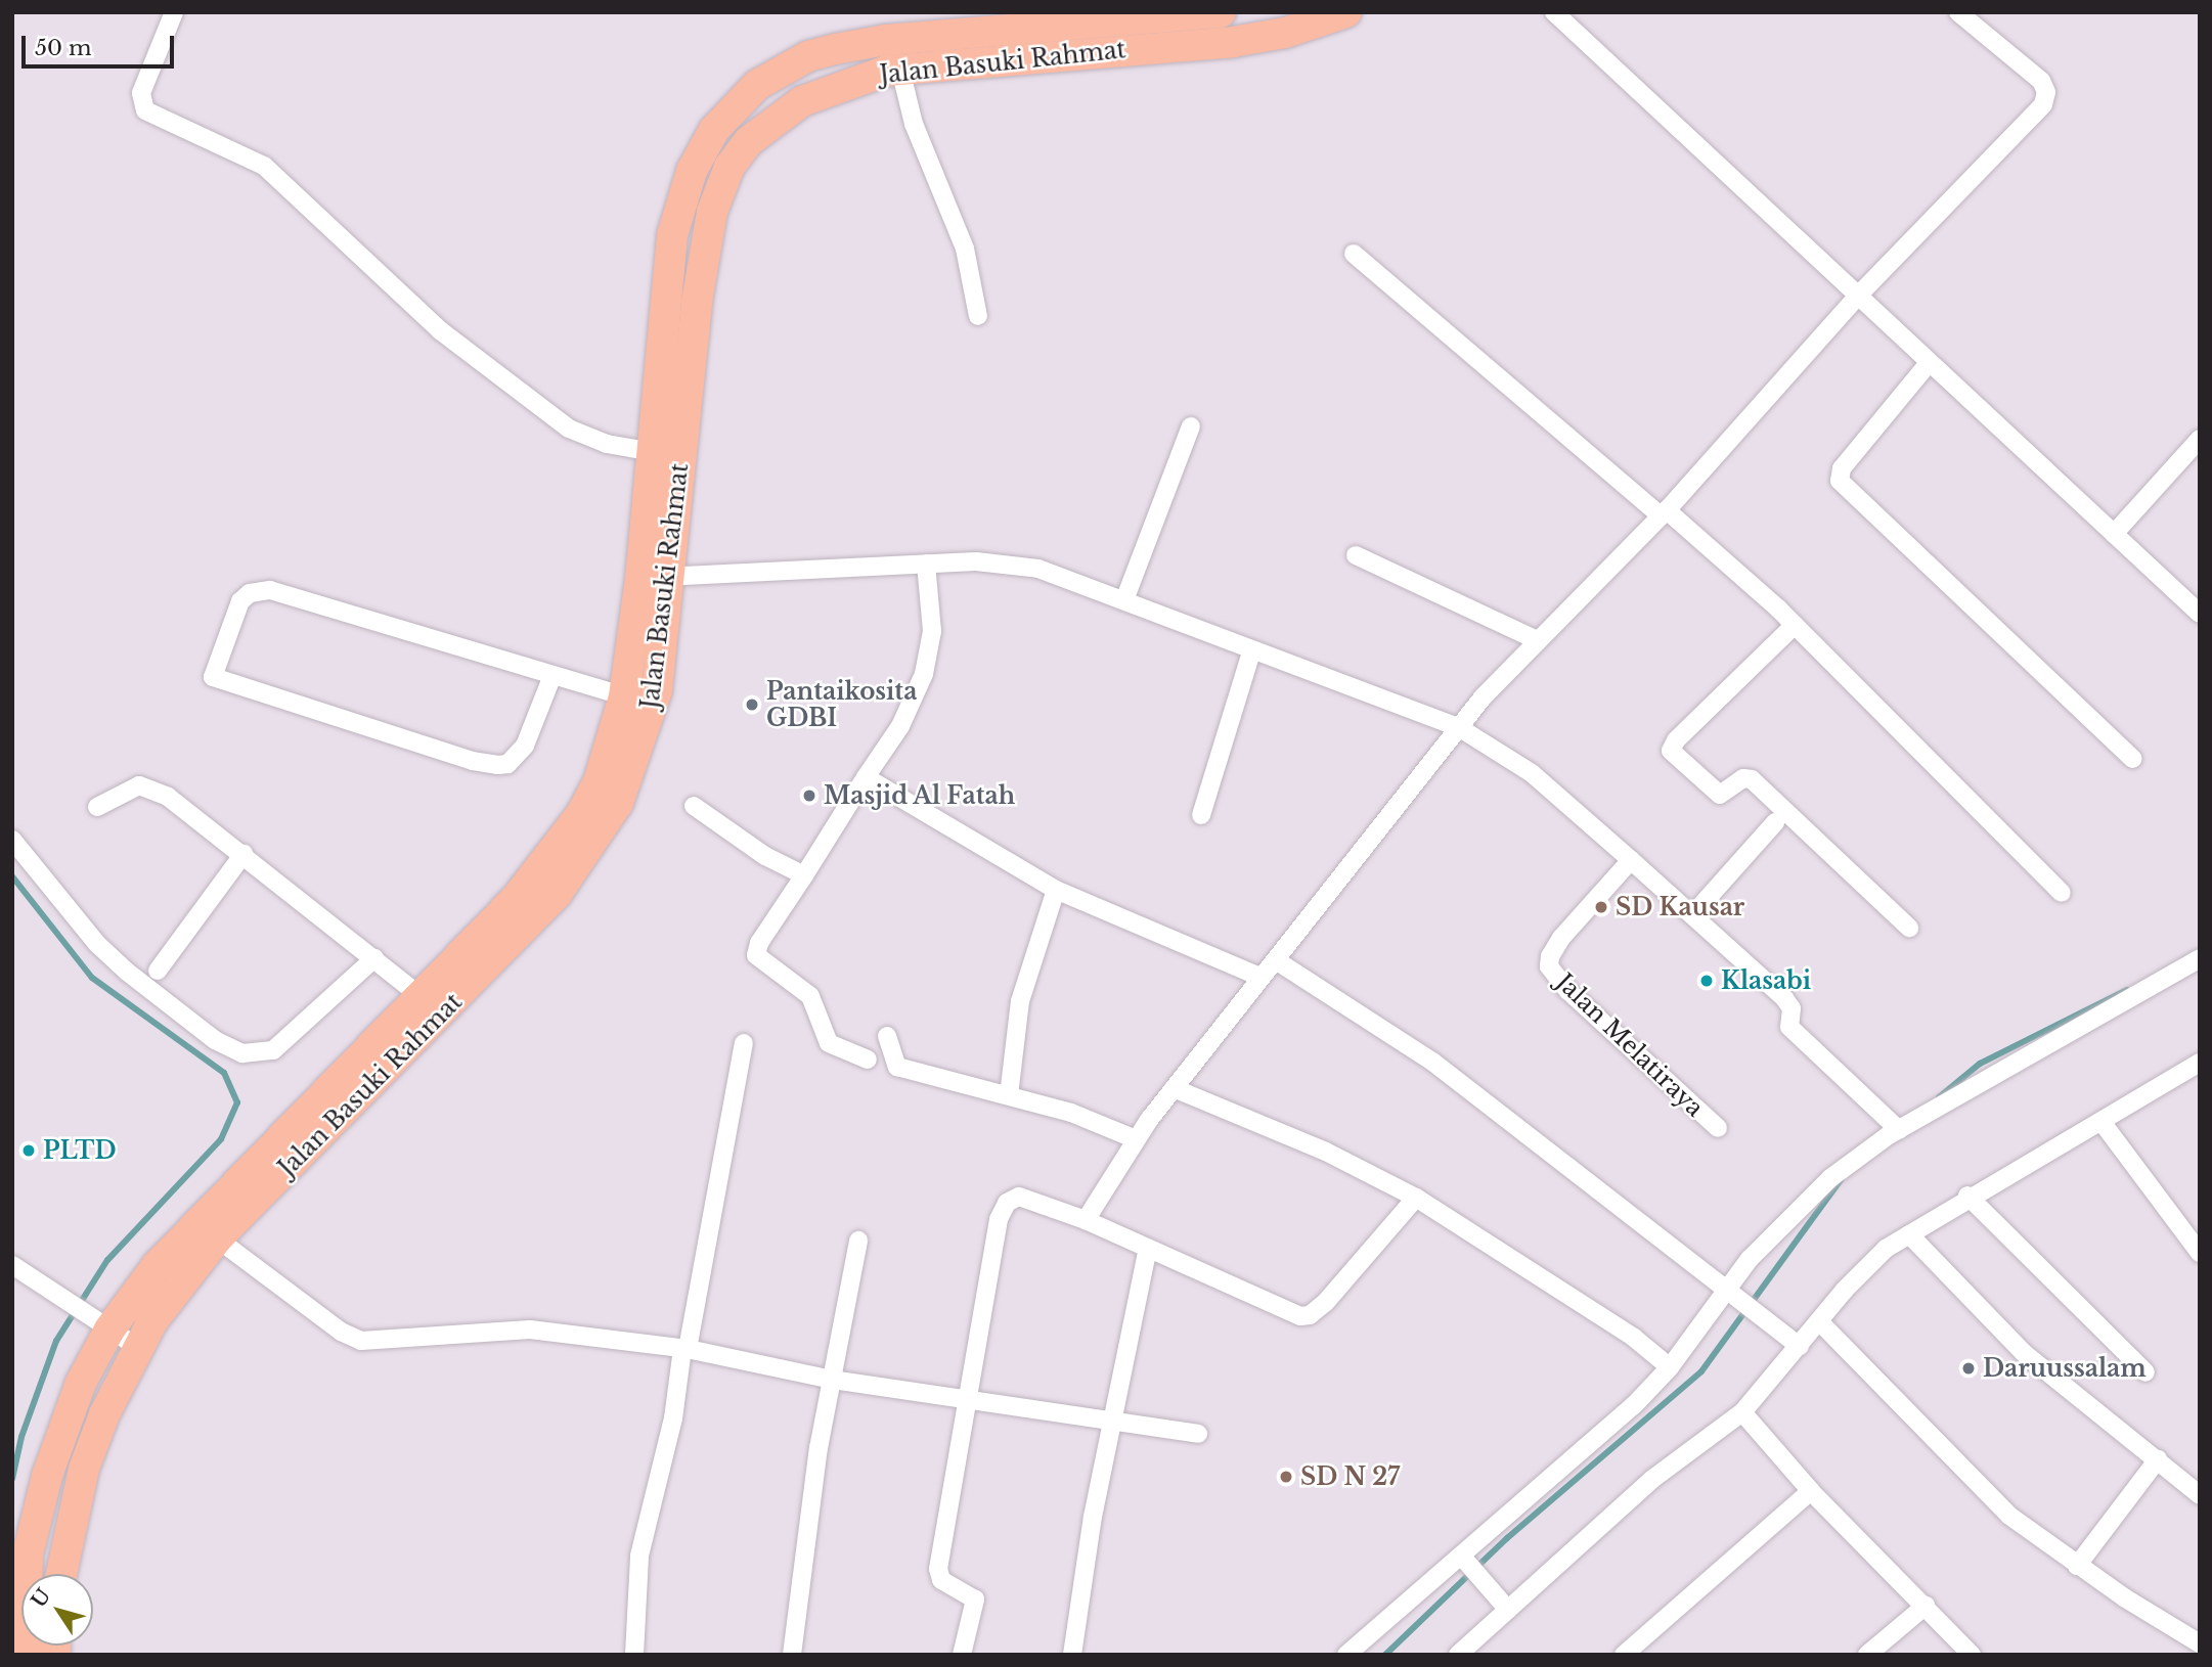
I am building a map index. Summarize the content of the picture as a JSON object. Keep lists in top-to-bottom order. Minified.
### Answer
{"streets":{"highway":["Jalan Basuki Rahmat"],"street":["Jalan Melatiraya"]},"places":["Pantaikosita GDBI","Masjid Al Fatah","SD Kausar","Klasabi","PLTD","Daruussalam","SD N 27"],"scale_bar":"50 m","north":"top left"}
